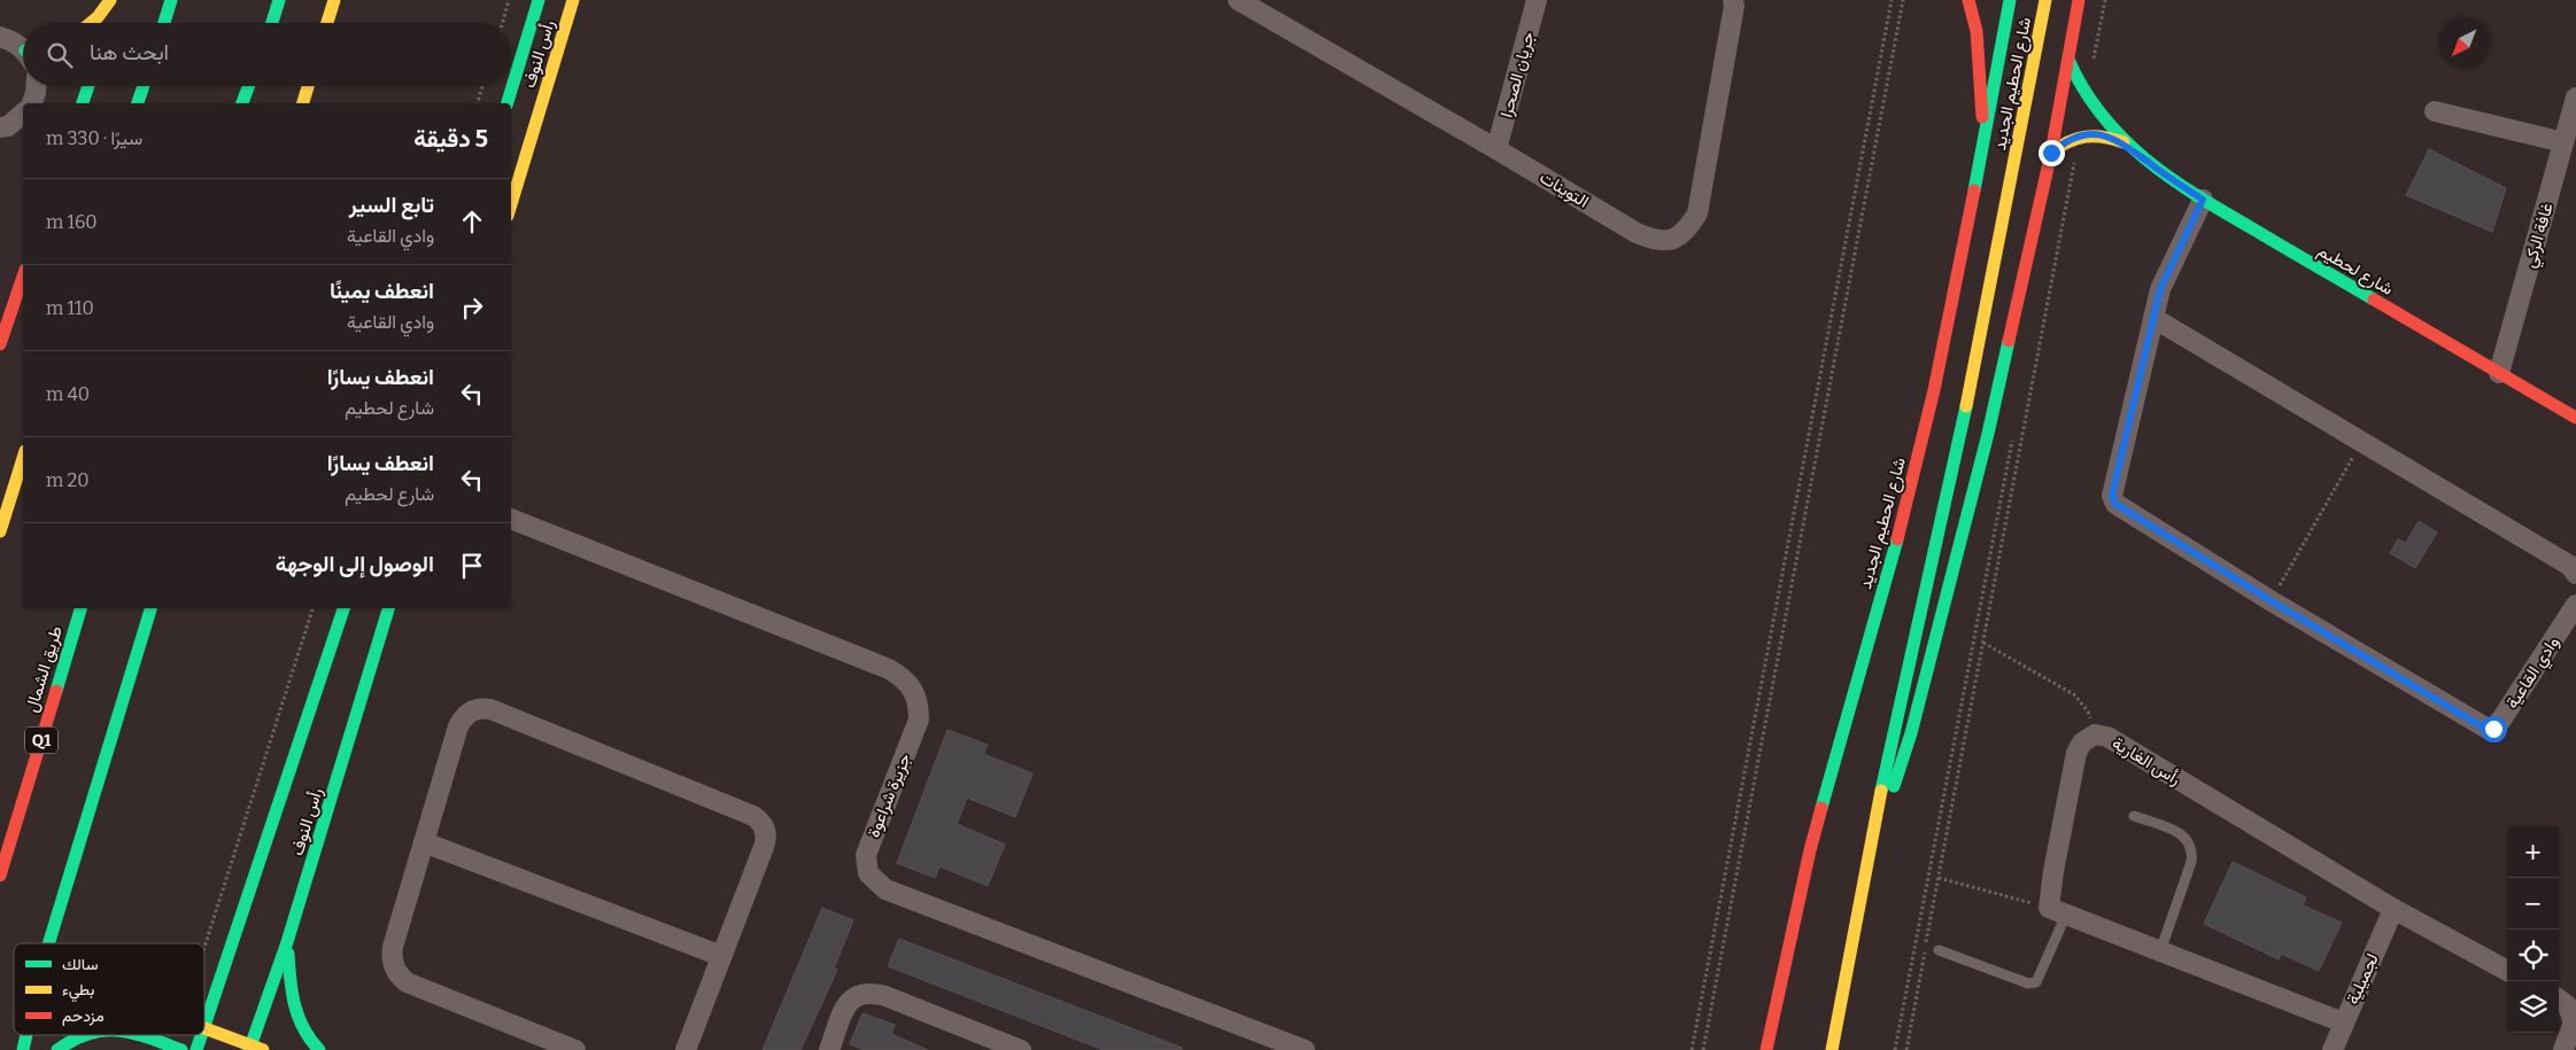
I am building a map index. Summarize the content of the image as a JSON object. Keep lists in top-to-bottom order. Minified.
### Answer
{"streets":{"main road":["رأس النوف","شارع الحطيم الجديد","شارع لحطيم","طريق الشمال","Q1"],"street":["جريان الصحرا","التوينات","غافة الركي","وادي القاعية","رأس الغارية","جزيرة شراعوة","لجميلية"]},"crossings":[["جريان الصحرا","التوينات"],["غافة الركي","شارع لحطيم"],["شارع لحطيم","وادي القاعية"],["رأس الغارية","لجميلية"]],"legend":["سالك","بطيء","مزدحم"],"north":"bottom left","page":{"search":"ابحث هنا","heading":["5 دقيقة","سيرًا · 330 m"],"list":[["تابع السير","وادي القاعية","160 m"],["انعطف يمينًا","وادي القاعية","110 m"],["انعطف يسارًا","شارع لحطيم","40 m"],["انعطف يسارًا","شارع لحطيم","20 m"],"الوصول إلى الوجهة"],"map_buttons":["+","−"]}}
